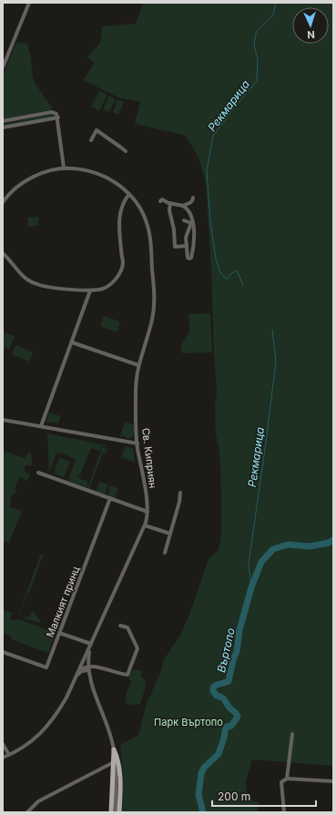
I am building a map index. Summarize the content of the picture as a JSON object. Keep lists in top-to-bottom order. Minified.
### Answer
{"streets":{"street":["Св. Киприян","Малкият принц"]},"water":["Рекмарица","Въртопо"],"parks":["Парк Въртопо"],"scale_bar":"200 m","north":"bottom"}
